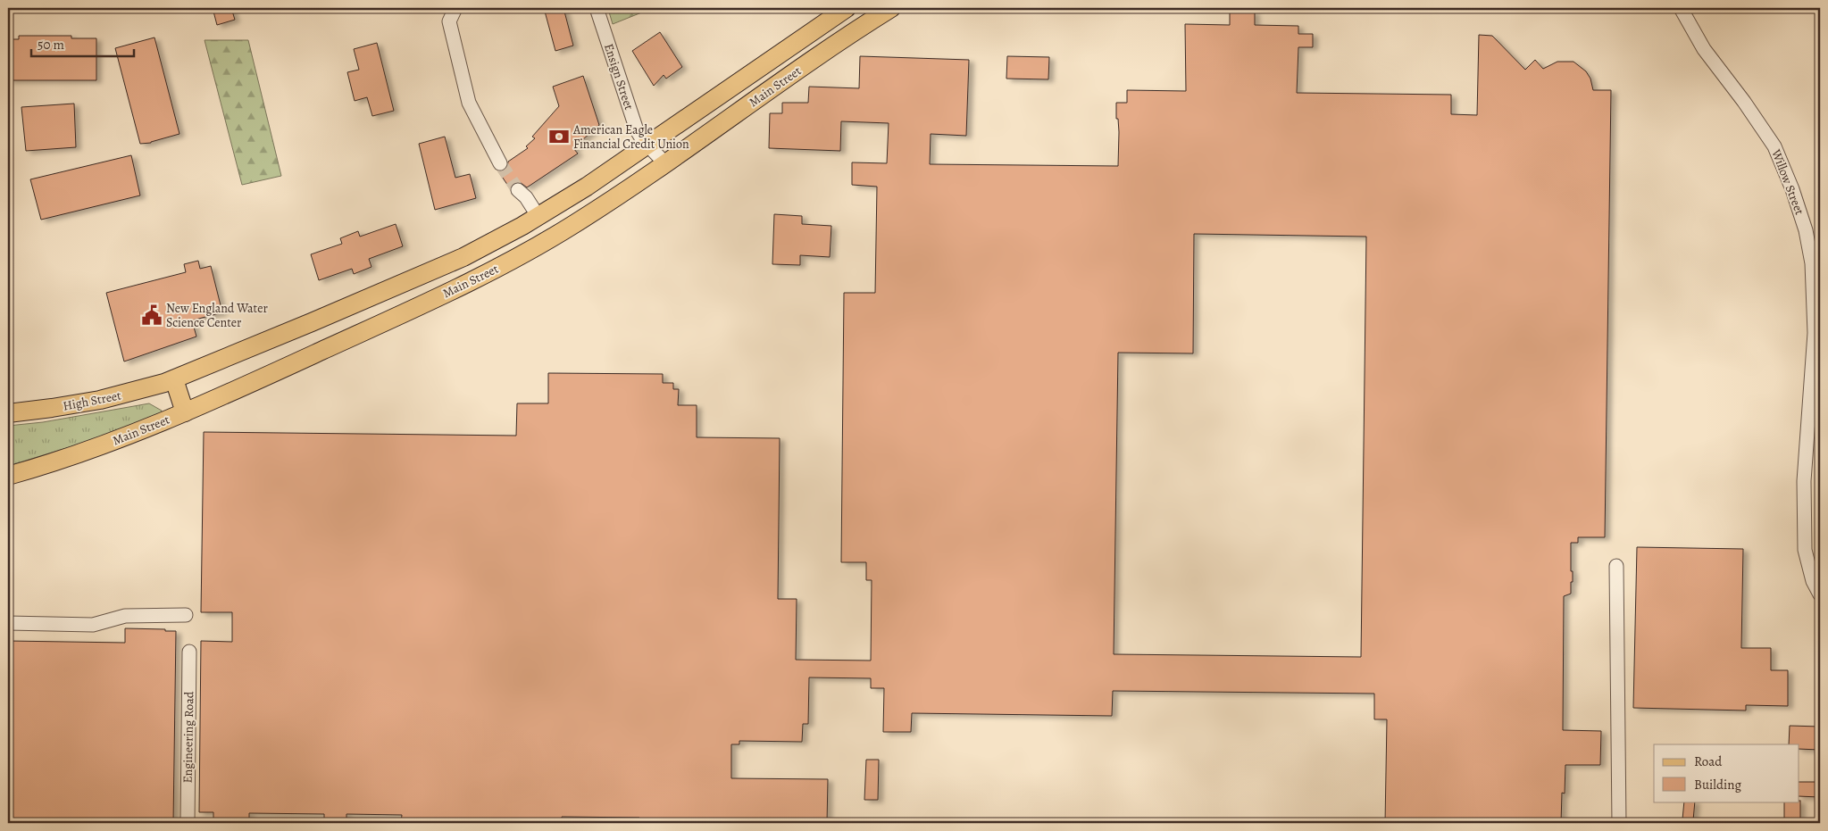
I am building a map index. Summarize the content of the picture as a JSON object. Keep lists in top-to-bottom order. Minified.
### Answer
{"streets":{"main road":["Main Street","High Street"],"street":["Ensign Street","Willow Street","Engineering Road"]},"crossings":[["Ensign Street","Main Street"],["Main Street","High Street"]],"places":{"bank":["American Eagle Financial Credit Union"],"public building":["New England Water Science Center"]},"legend":["Road","Building"],"scale_bar":"50 m"}
